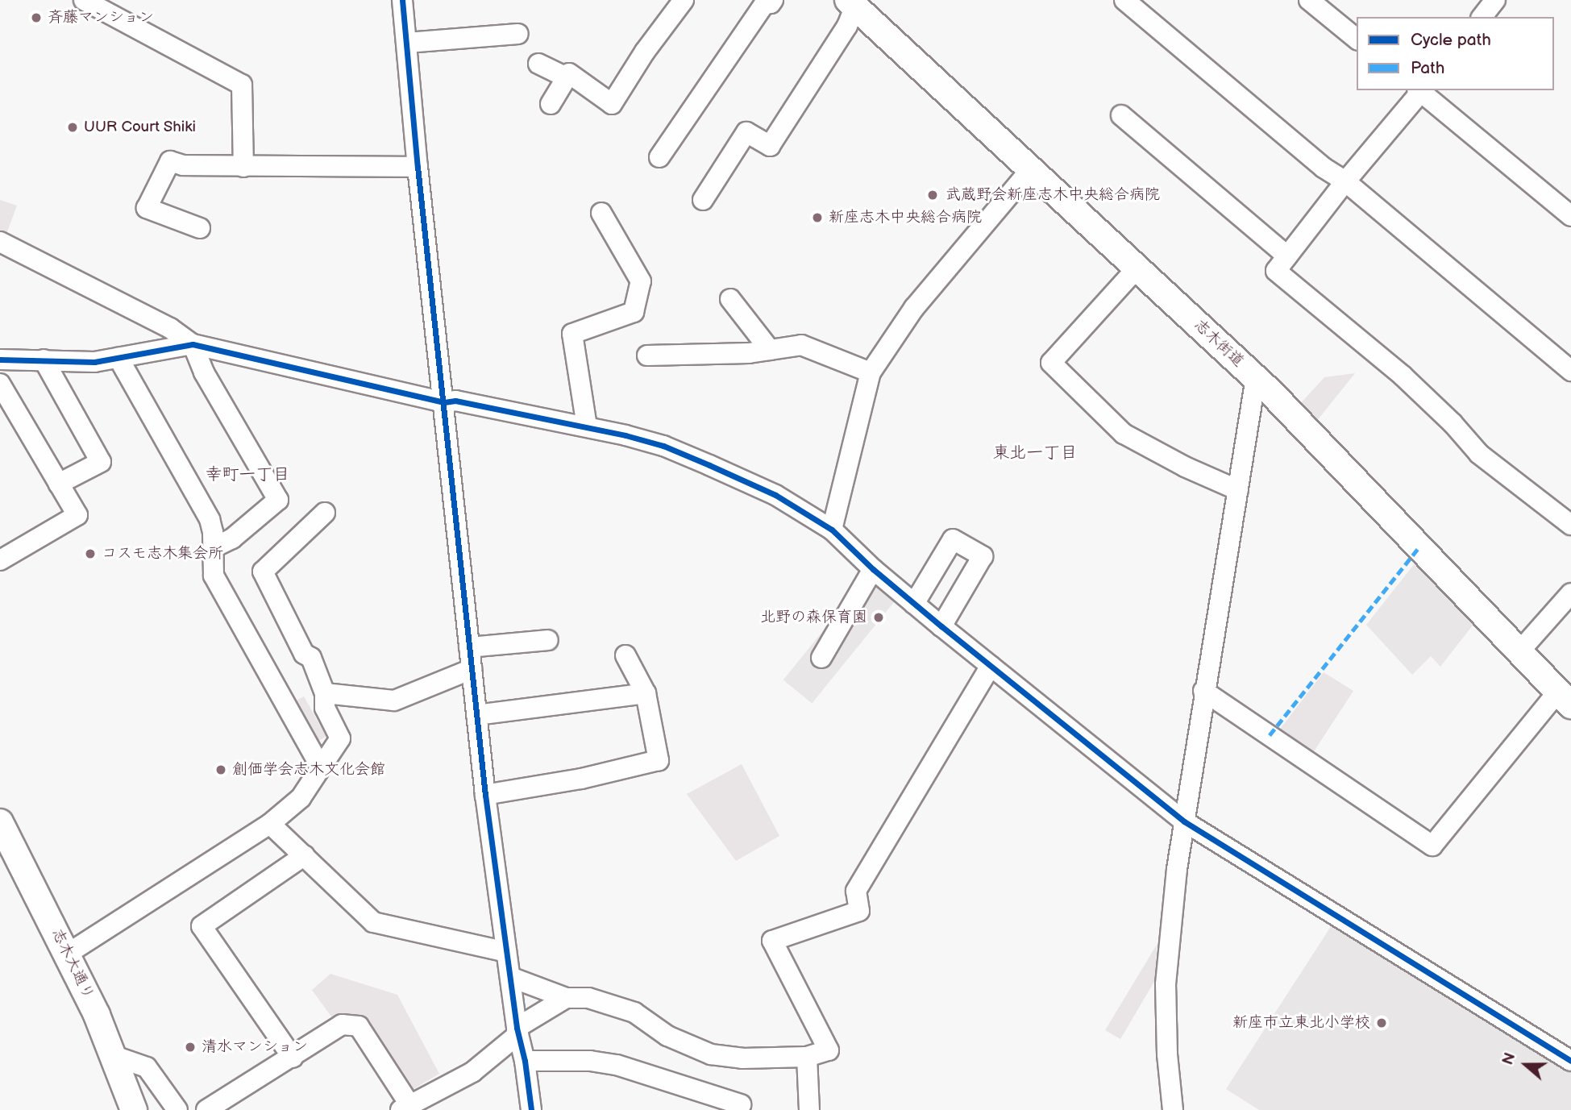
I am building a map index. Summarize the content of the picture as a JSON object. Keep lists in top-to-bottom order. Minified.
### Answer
{"streets":{"main road":["志木街道","志木大通り"]},"districts":["東北一丁目","幸町一丁目"],"places":["斉藤マンション","UUR Court Shiki","武蔵野会新座志木中央総合病院","新座志木中央総合病院","コスモ志木集会所","北野の森保育園","創価学会志木文化会館","新座市立東北小学校","清水マンション"],"legend":["Cycle path","Path"],"north":"left"}
